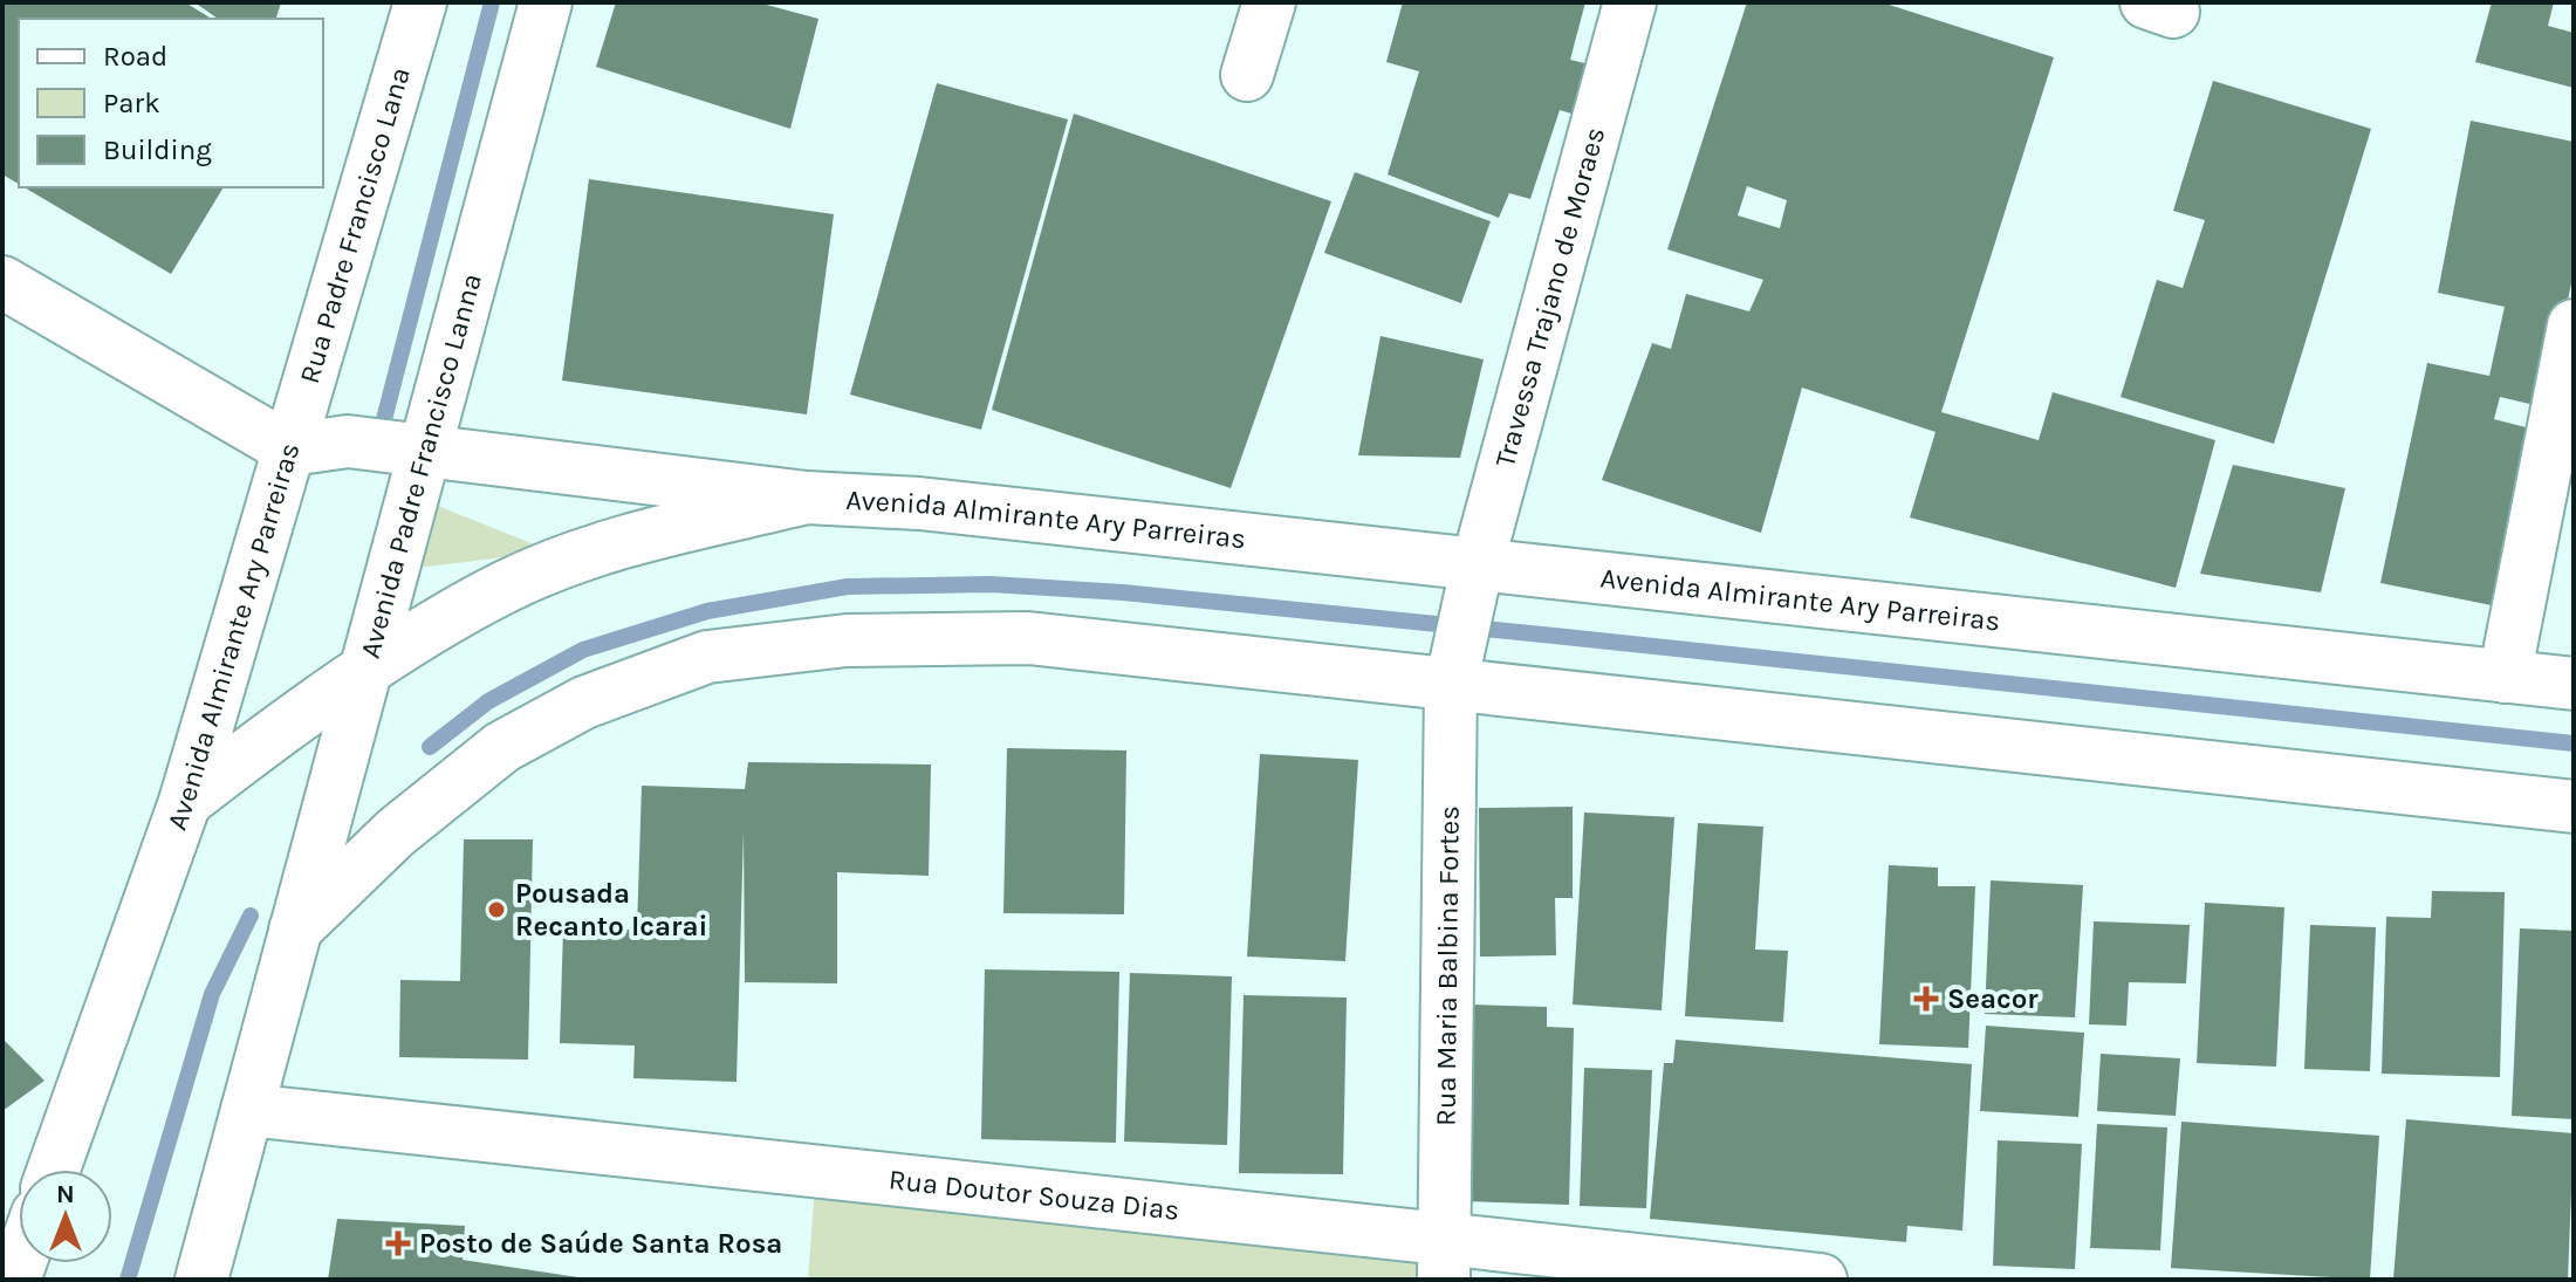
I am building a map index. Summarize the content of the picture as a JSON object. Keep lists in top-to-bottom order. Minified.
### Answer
{"streets":{"street":["Rua Padre Francisco Lana","Travessa Trajano de Moraes","Avenida Padre Francisco Lanna","Avenida Almirante Ary Parreiras","Rua Maria Balbina Fortes","Rua Doutor Souza Dias"]},"crossings":[["Rua Padre Francisco Lana","Avenida Almirante Ary Parreiras"],["Travessa Trajano de Moraes","Avenida Almirante Ary Parreiras"],["Travessa Trajano de Moraes","Rua Maria Balbina Fortes"],["Avenida Padre Francisco Lanna","Avenida Almirante Ary Parreiras"],["Rua Maria Balbina Fortes","Rua Doutor Souza Dias"]],"places":{"other":["Pousada Recanto Icarai"],"health":["Seacor","Posto de Saúde Santa Rosa"]},"legend":["Road","Park","Building"],"north":"top"}
